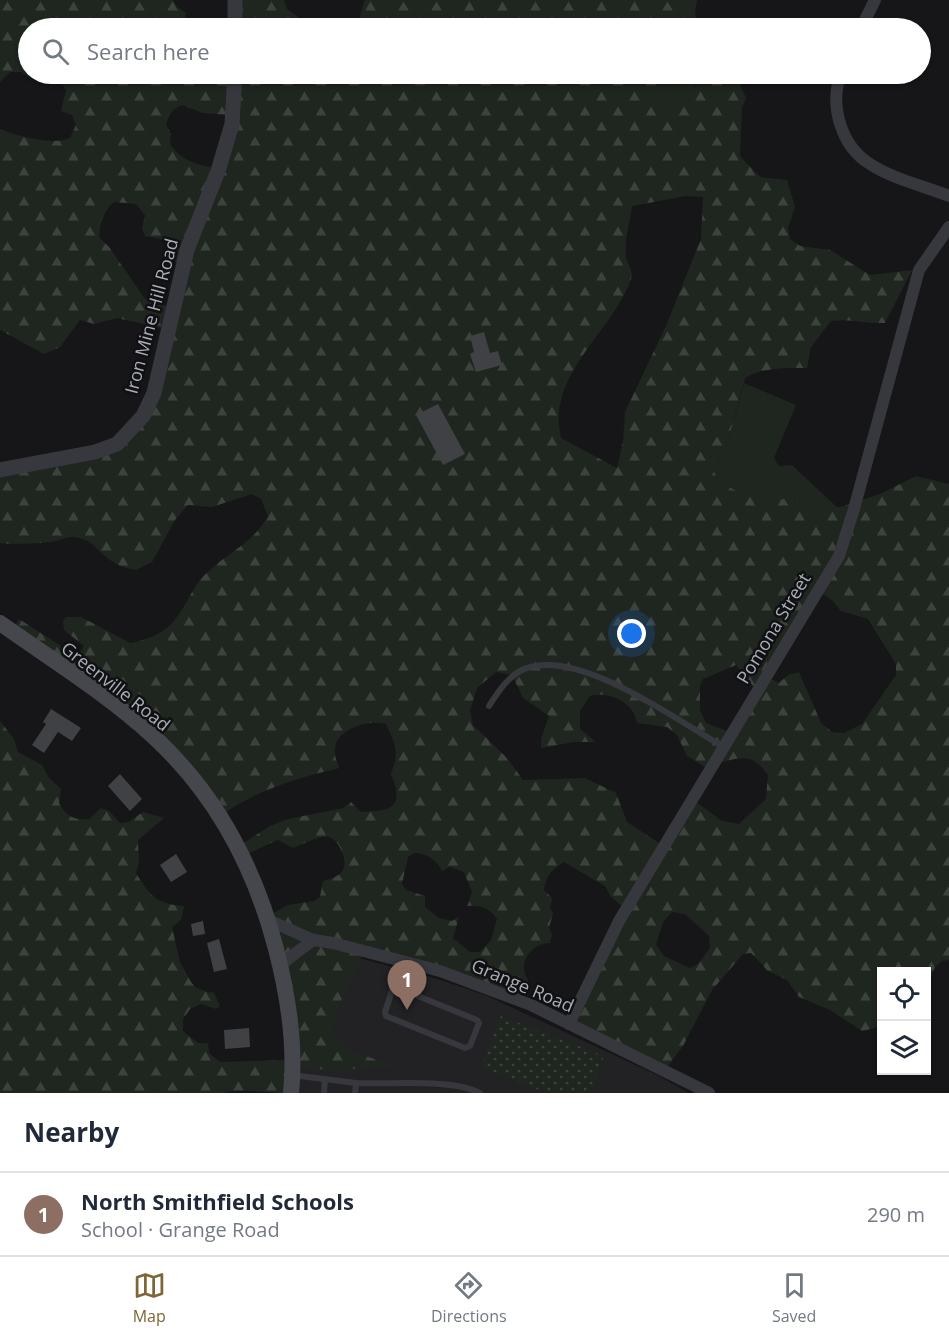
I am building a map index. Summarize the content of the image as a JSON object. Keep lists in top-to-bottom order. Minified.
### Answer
{"streets":{"main road":["Greenville Road"],"street":["Iron Mine Hill Road","Pomona Street","Grange Road"]},"crossings":[["Pomona Street","Grange Road"],["Greenville Road","Grange Road"]],"page":{"search":"Search here","pins":"1","heading":"Nearby","list":[{"mark":"1","name":"North Smithfield Schools","note":"School · Grange Road","value":"290 m"}],"nav":["Map","Directions","Saved"]}}
